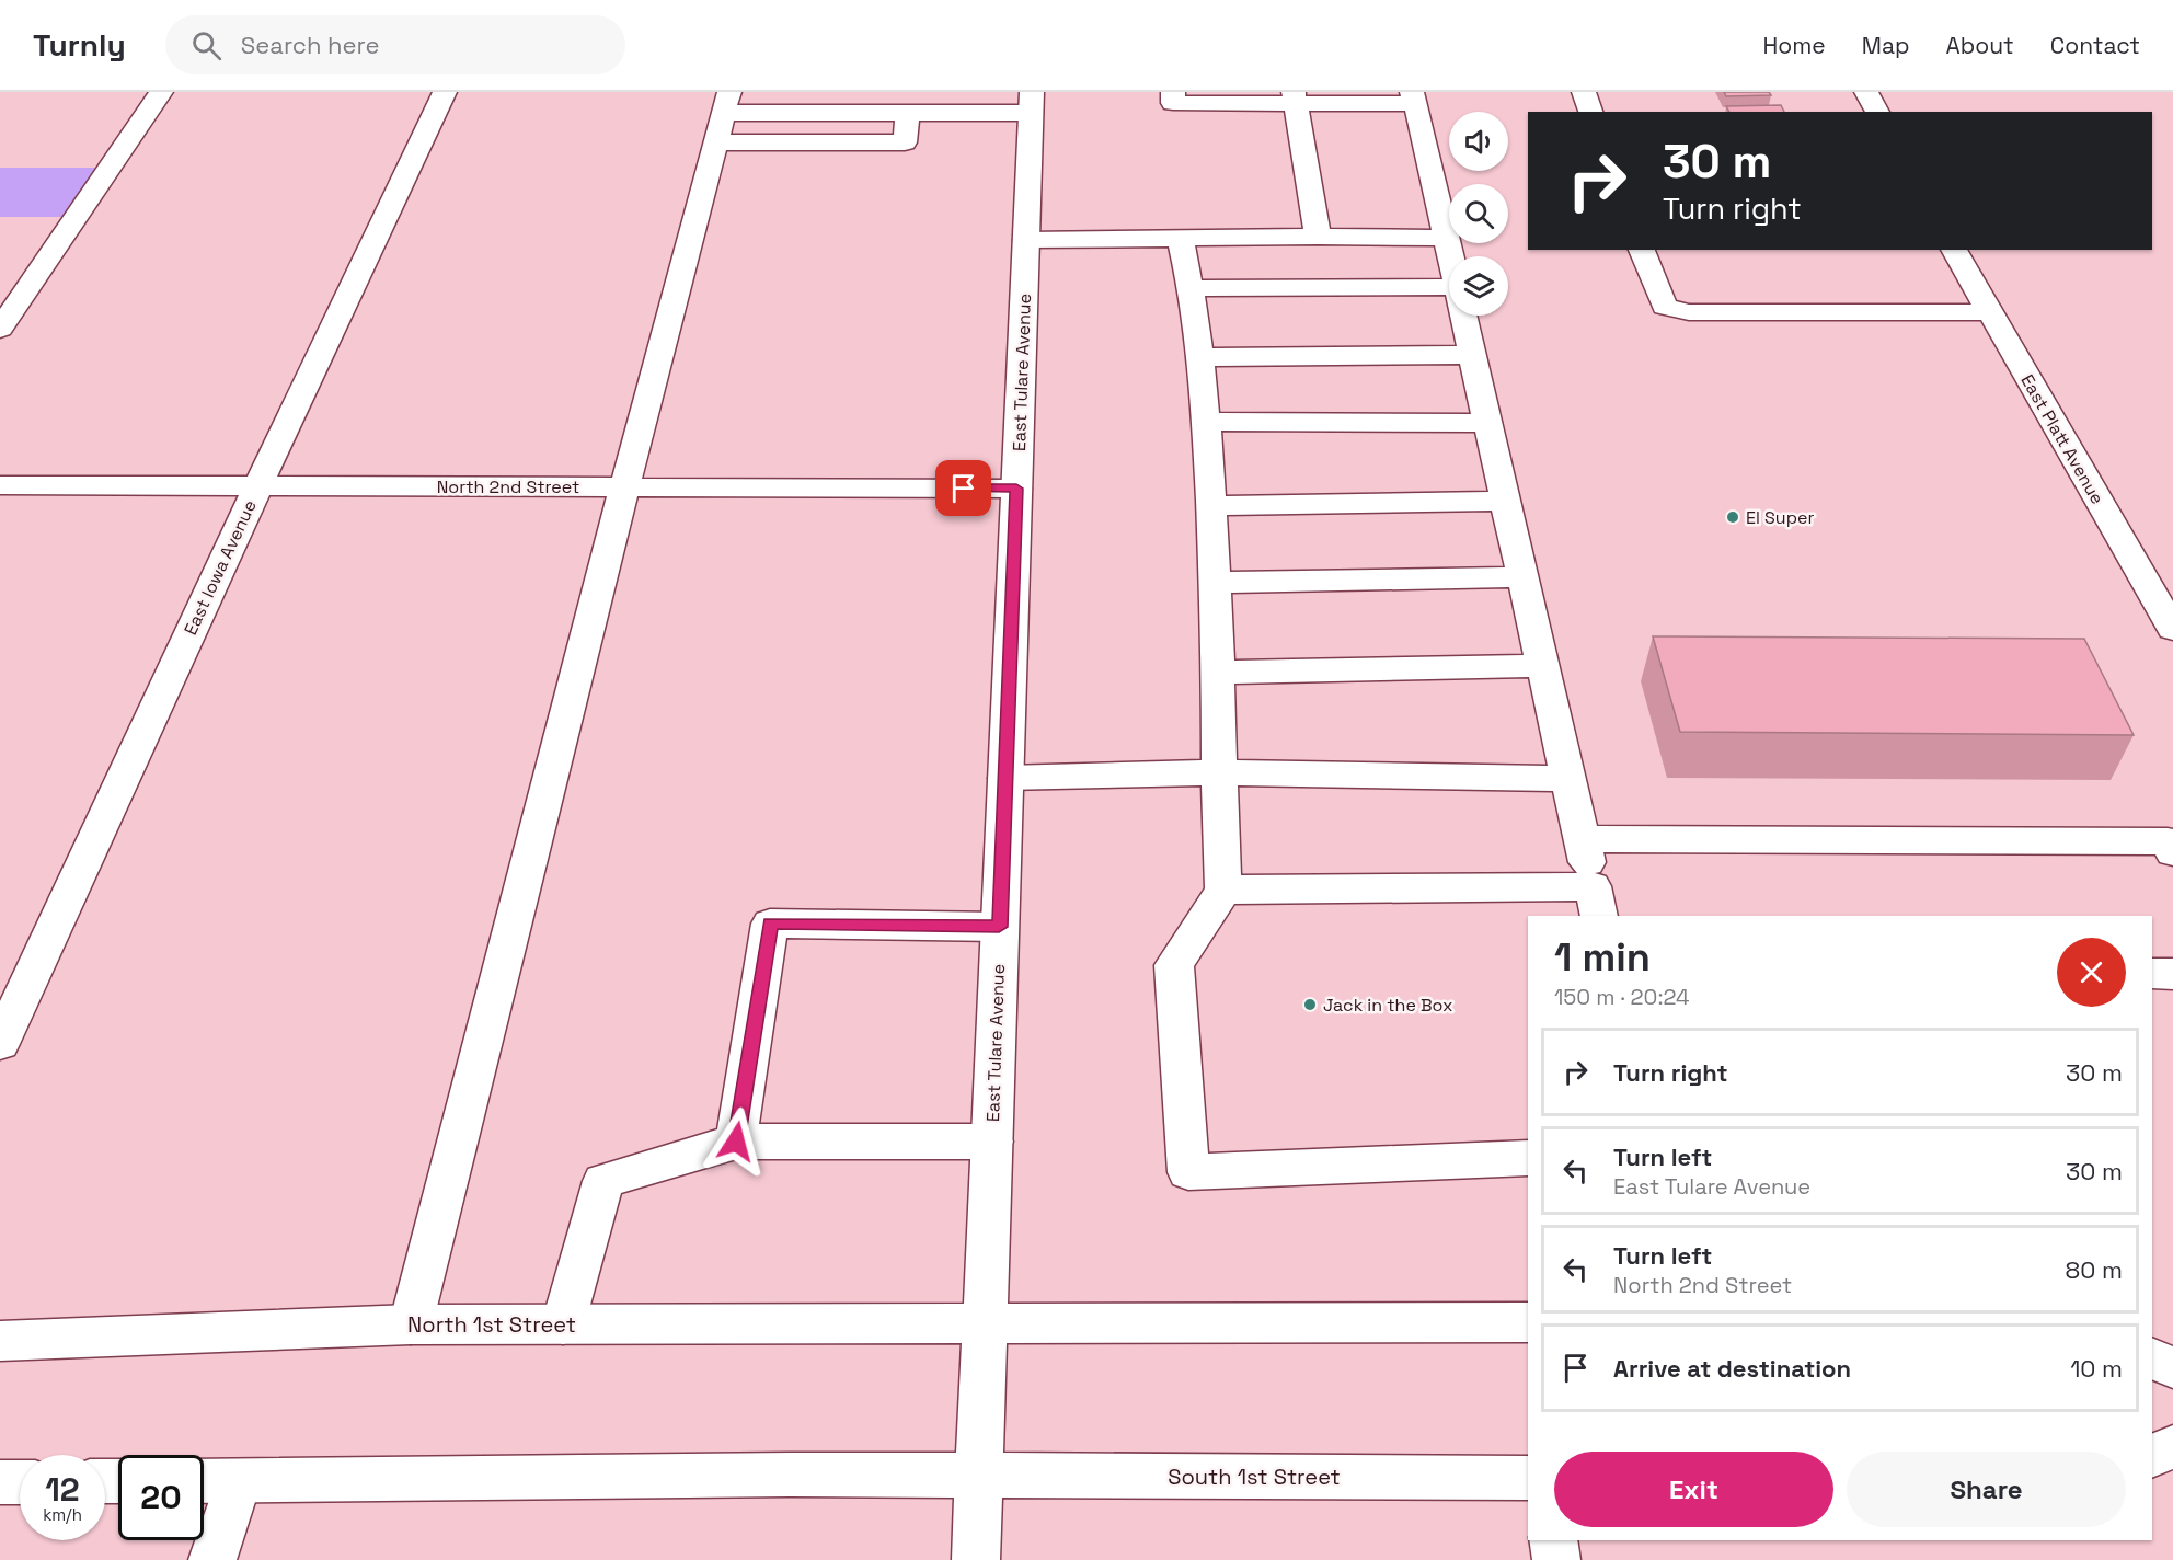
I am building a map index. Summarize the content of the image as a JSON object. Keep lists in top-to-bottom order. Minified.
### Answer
{"streets":{"main road":["East Tulare Avenue","East Platt Avenue","North 2nd Street","East Iowa Avenue","North 1st Street","South 1st Street"]},"crossings":[["East Tulare Avenue","North 2nd Street"],["East Tulare Avenue","North 1st Street"],["East Tulare Avenue","South 1st Street"],["North 2nd Street","East Iowa Avenue"]],"places":["El Super","Jack in the Box"],"page":{"header":"Turnly","search":"Search here","nav":["Home","Map","About","Contact"],"turn":["30 m","Turn right"],"heading":["1 min","150 m · 20:24"],"list":[{"name":"Turn right","value":"30 m"},{"name":"Turn left","note":"East Tulare Avenue","value":"30 m"},{"name":"Turn left","note":"North 2nd Street","value":"80 m"},{"name":"Arrive at destination","value":"10 m"}],"buttons":["Exit","Share"],"speed":"12 km/h","limit":"20"}}
